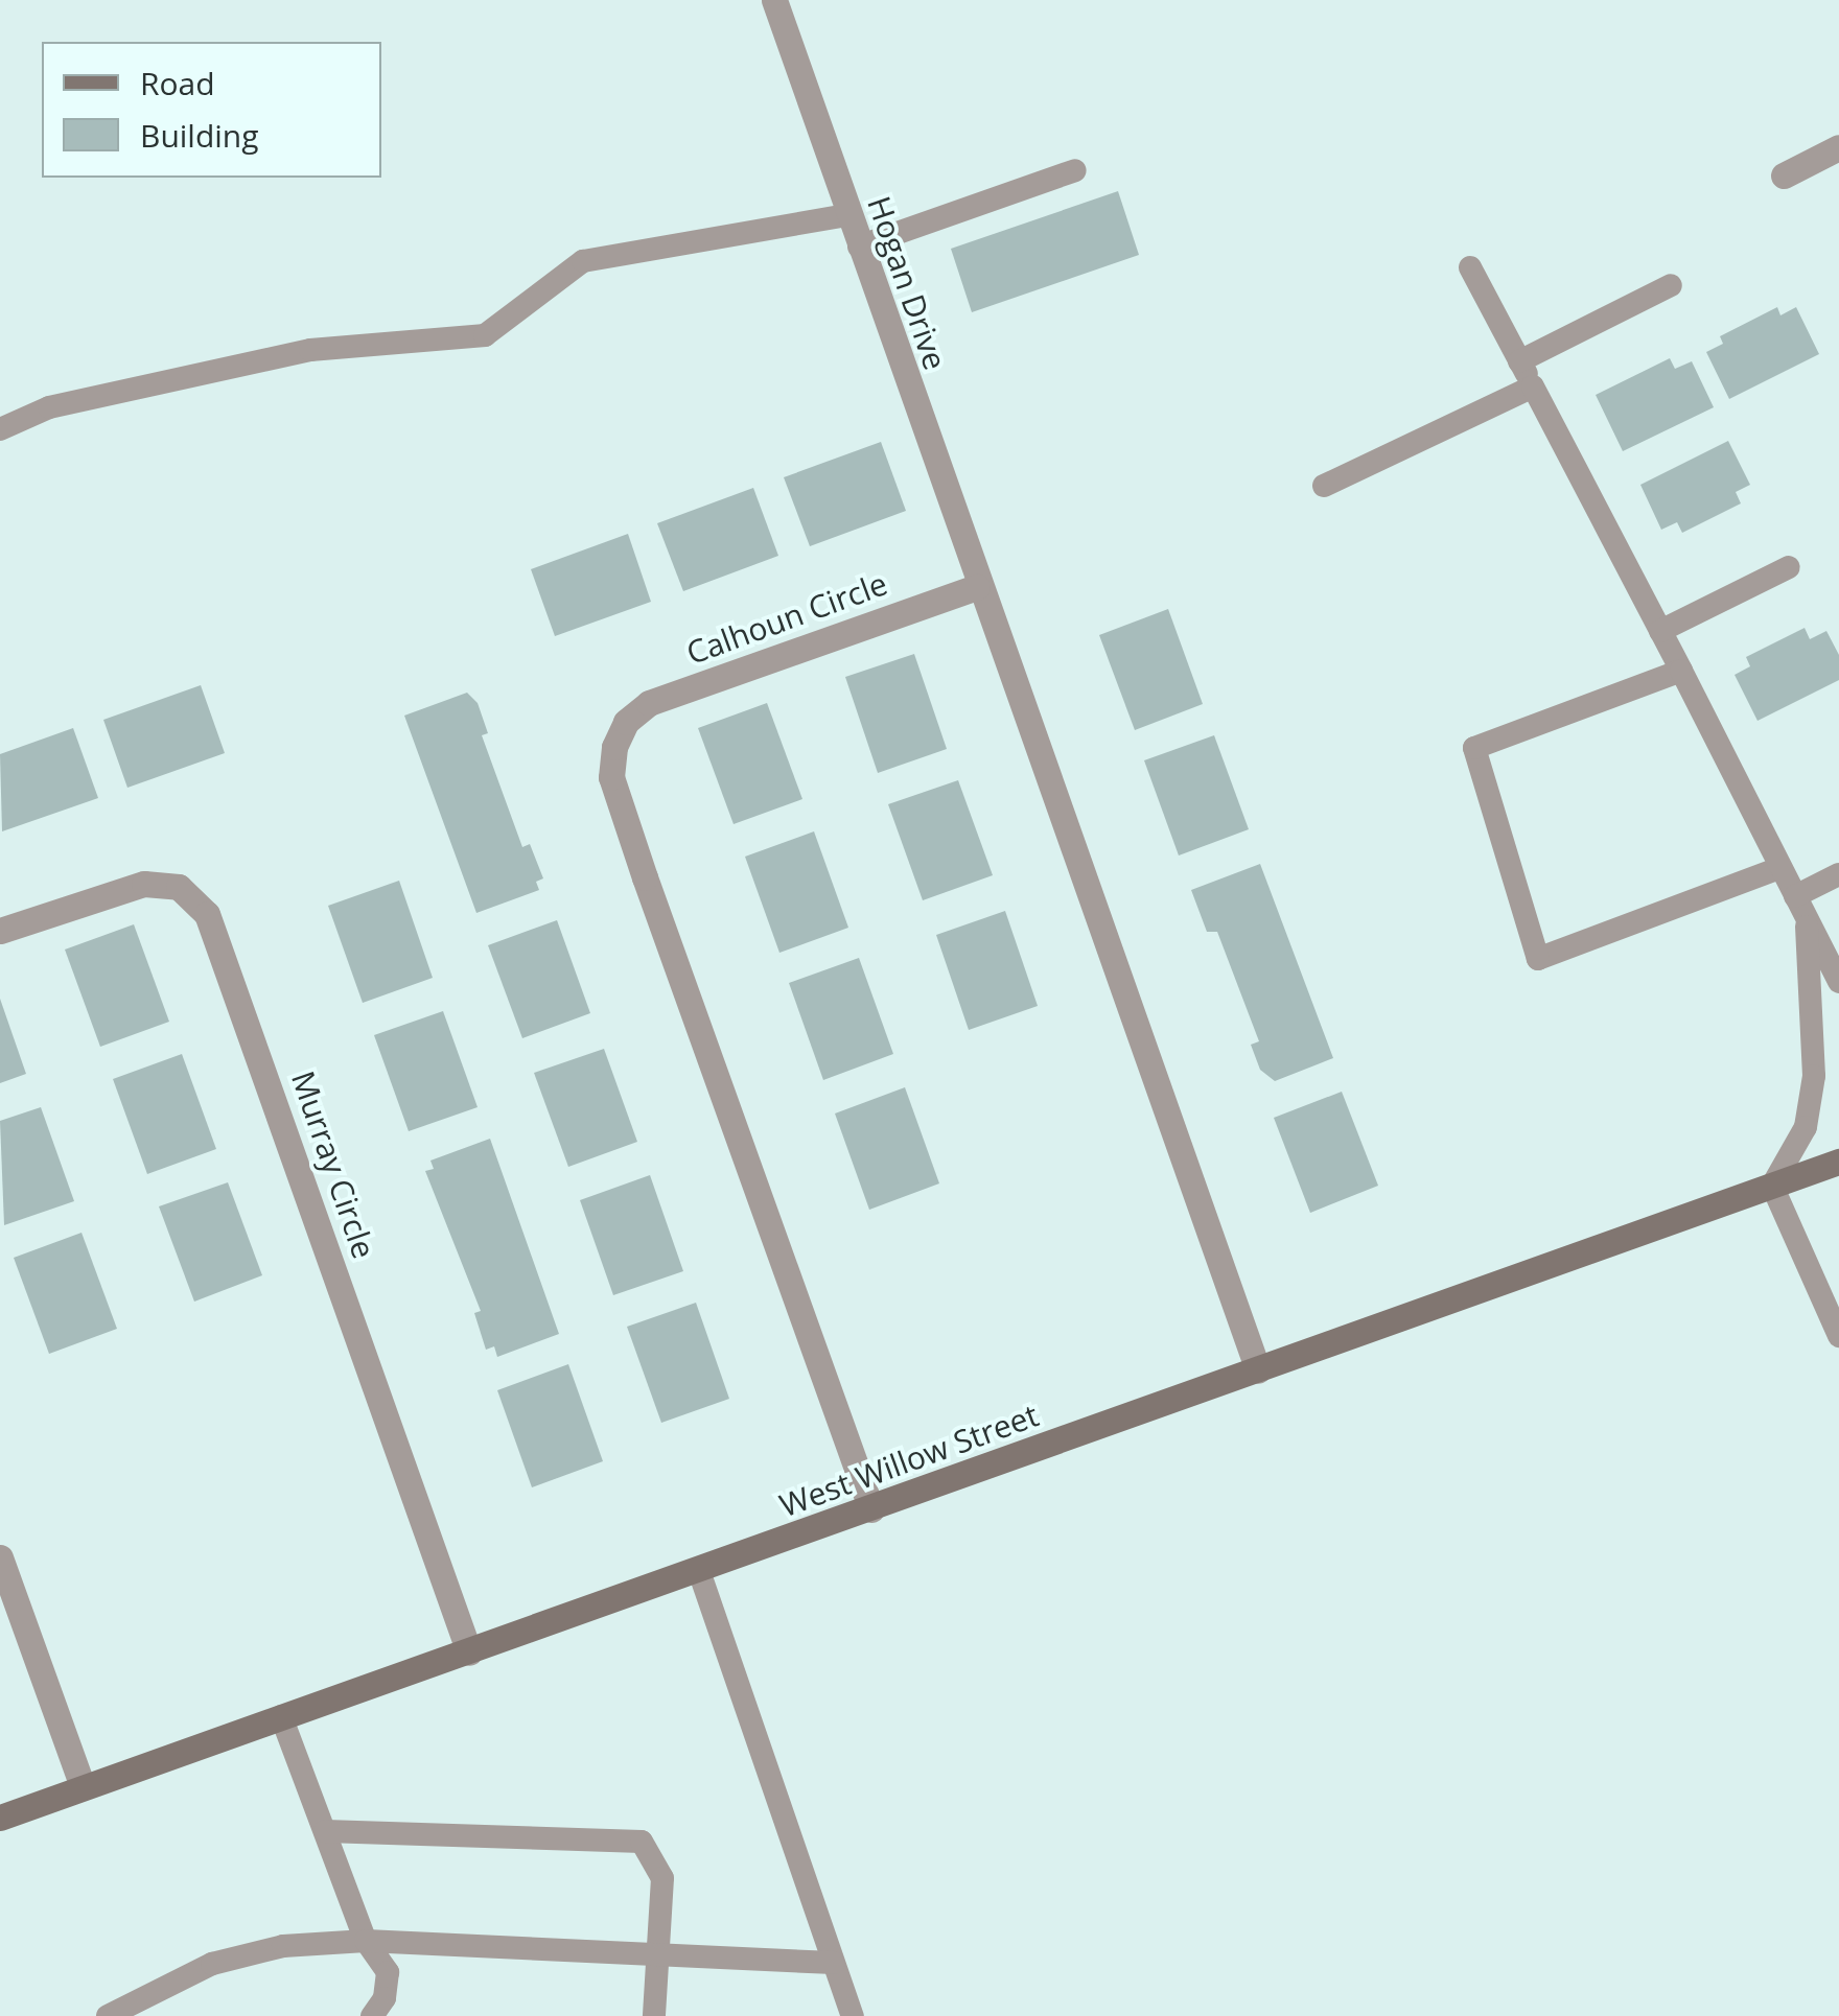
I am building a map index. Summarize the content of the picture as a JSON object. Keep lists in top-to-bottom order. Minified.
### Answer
{"streets":{"main road":["West Willow Street"],"street":["Hogan Drive","Calhoun Circle","Murray Circle"]},"crossings":[["Hogan Drive","Calhoun Circle"],["Calhoun Circle","West Willow Street"],["Murray Circle","West Willow Street"]],"legend":["Road","Building"]}
